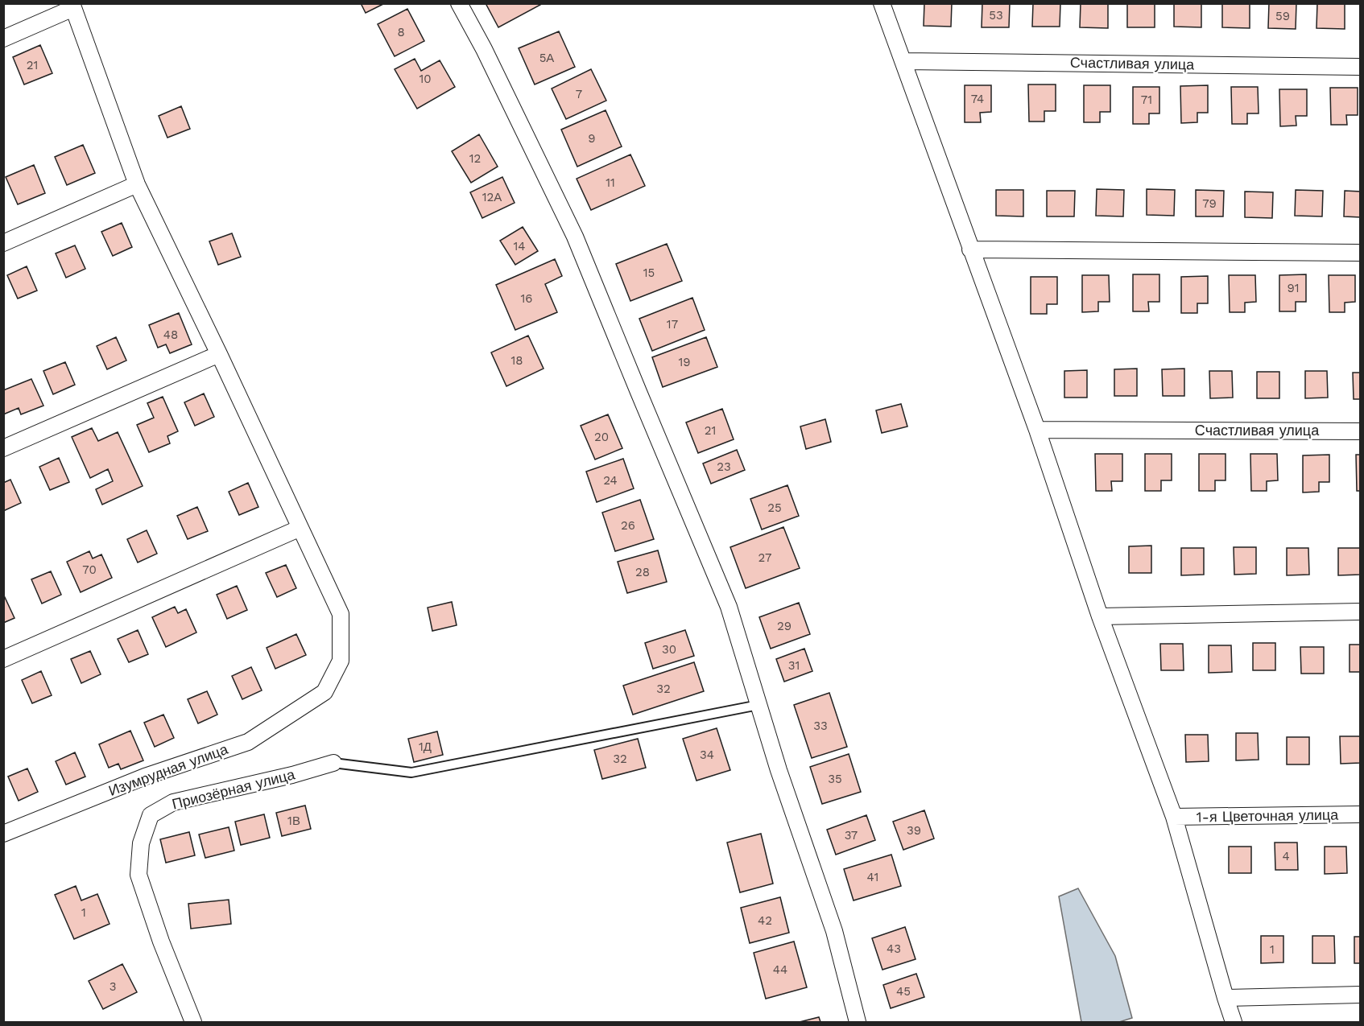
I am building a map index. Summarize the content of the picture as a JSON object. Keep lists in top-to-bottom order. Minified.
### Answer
{"streets":{"street":["Счастливая улица","Изумрудная улица","Приозёрная улица","1-я Цветочная улица"]},"house_numbers":["53","59","8","5А","21","10","7","74","71","9","12","11","12А","79","14","15","91","16","17","48","18","19","21","20","23","24","25","26","27","70","28","29","30","31","32","33","1Д","34","32","35","1В","39","37","4","41","1","42","43","1","44","3","45"]}
